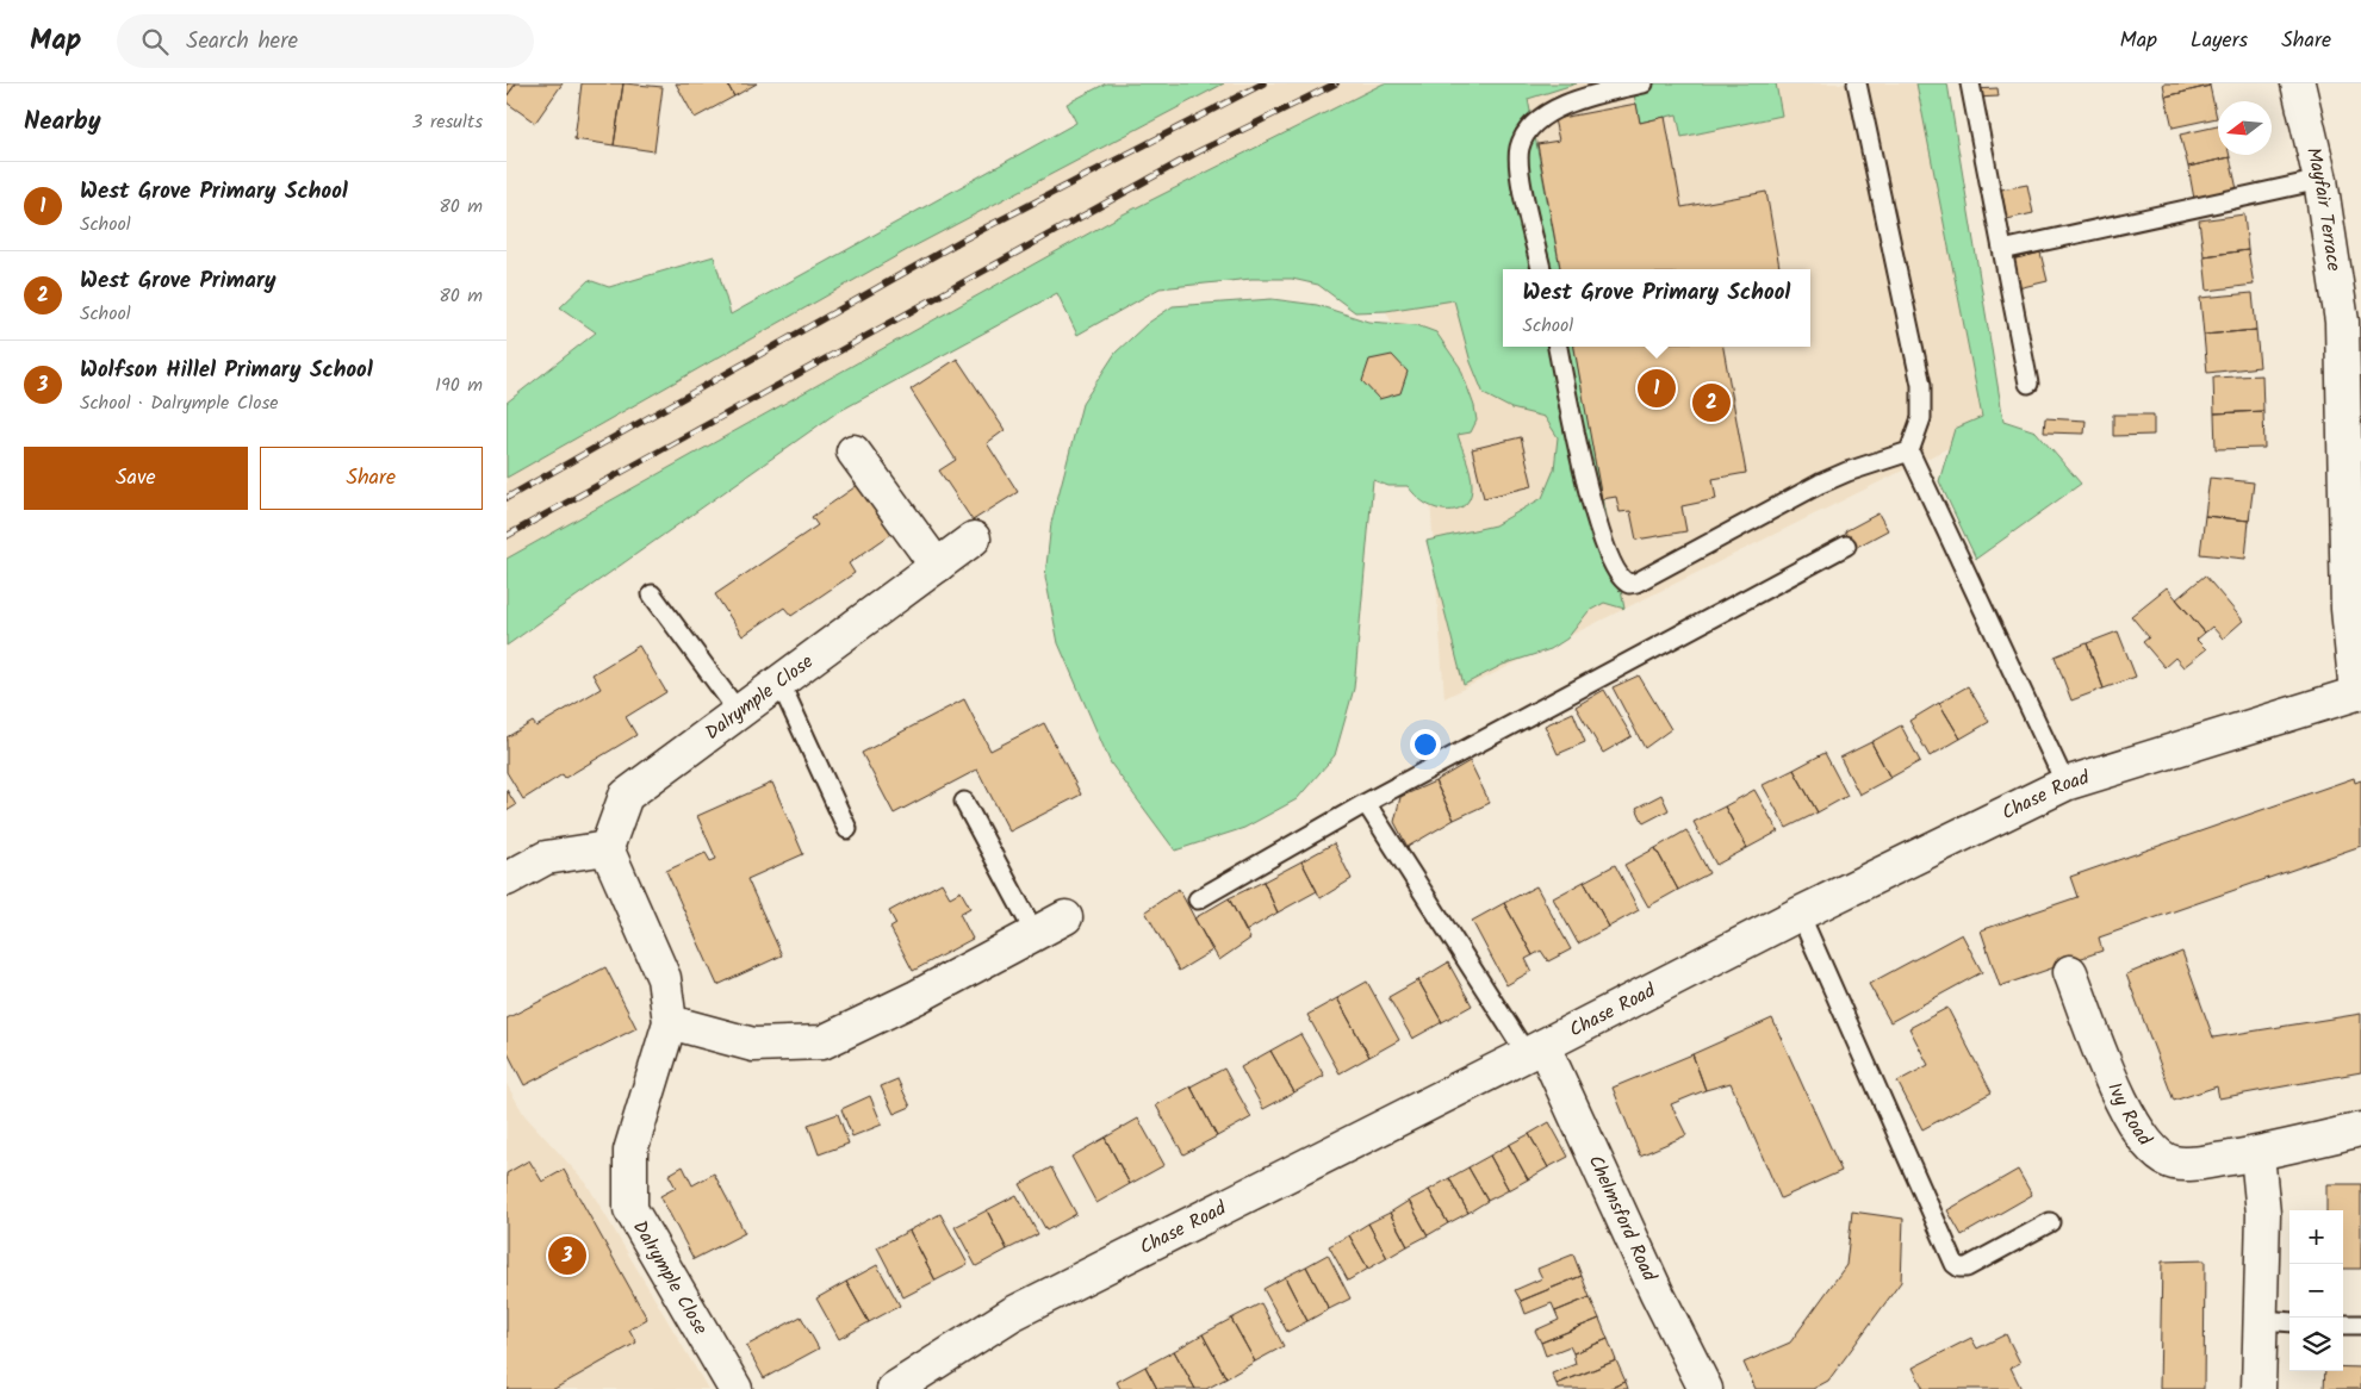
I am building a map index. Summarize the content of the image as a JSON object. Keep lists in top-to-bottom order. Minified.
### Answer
{"streets":{"street":["Mayfair Terrace","Dalrymple Close","Chase Road","Ivy Road","Chelmsford Road"]},"crossings":[["Mayfair Terrace","Chase Road"],["Chase Road","Chelmsford Road"]],"north":"left","page":{"header":"Map","search":"Search here","nav":["Map","Layers","Share"],"heading":["Nearby","3 results"],"list":[{"mark":"1","name":"West Grove Primary School","note":"School","value":"80 m"},{"mark":"2","name":"West Grove Primary","note":"School","value":"80 m"},{"mark":"3","name":"Wolfson Hillel Primary School","note":"School · Dalrymple Close","value":"190 m"}],"popup":["West Grove Primary School","School"],"pins":["1","2","3"],"buttons":["Save","Share"],"map_buttons":["+","−"]}}
